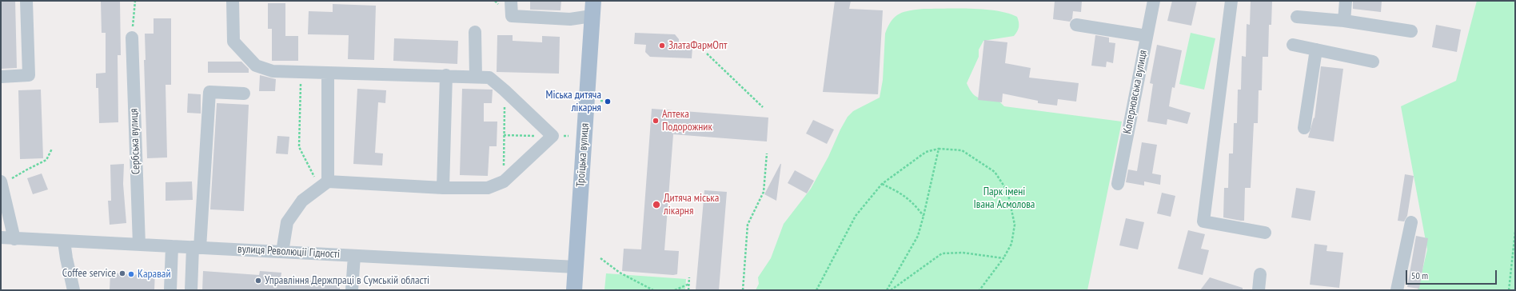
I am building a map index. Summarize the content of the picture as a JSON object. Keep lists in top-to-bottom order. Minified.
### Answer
{"streets":{"main road":["Троїцька вулиця"],"street":["Коперновська вулиця","Сербська вулиця","вулиця Революції Гідності"]},"crossings":[["Сербська вулиця","вулиця Революції Гідності"],["Троїцька вулиця","вулиця Революції Гідності"]],"parks":["Парк імені Івана Асмолова"],"places":["ЗлатаФармОпт","Міська дитяча лікарня","Аптека Подорожник","Дитяча міська лікарня","Сoffee service","Каравай","Управління Держпраці в Сумській області"],"scale_bar":"50 m"}
